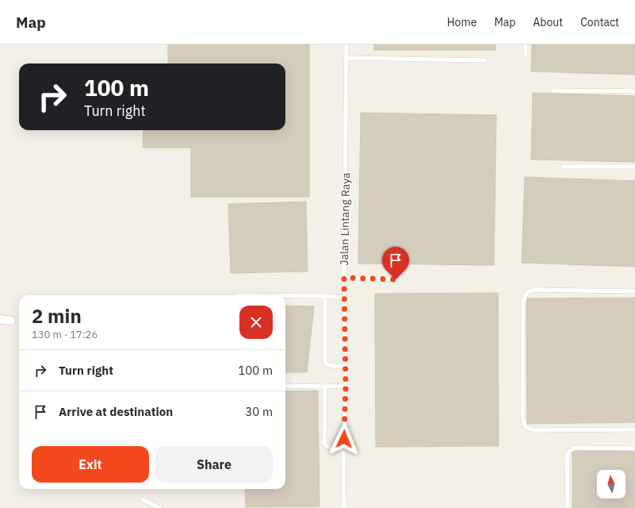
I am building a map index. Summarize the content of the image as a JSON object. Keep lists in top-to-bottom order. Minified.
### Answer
{"streets":{"lane":["Jalan Lintang Raya"]},"north":"top","page":{"header":"Map","nav":["Home","Map","About","Contact"],"turn":["100 m","Turn right"],"heading":["2 min","130 m · 17:26"],"list":[{"name":"Turn right","value":"100 m"},{"name":"Arrive at destination","value":"30 m"}],"buttons":["Exit","Share"]}}
